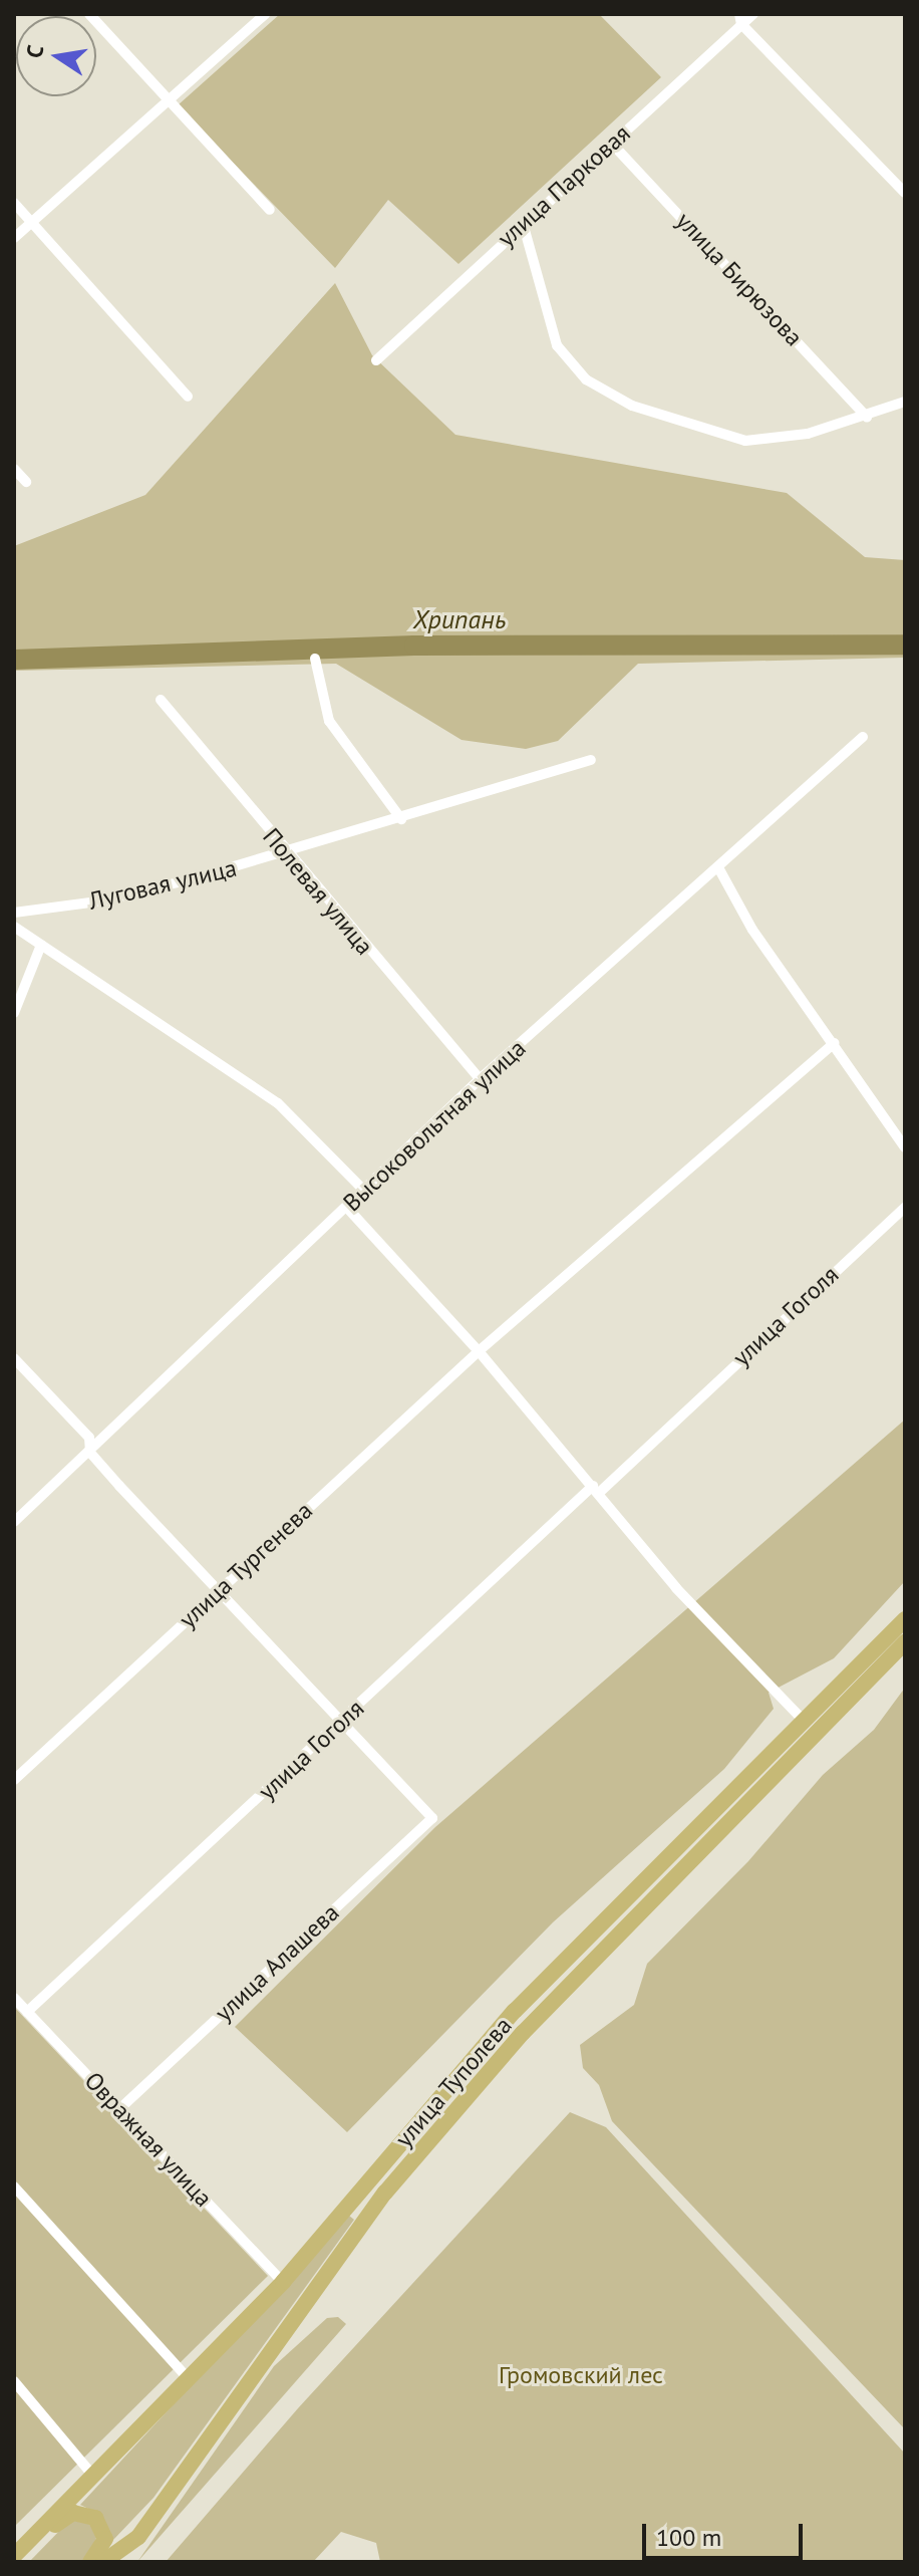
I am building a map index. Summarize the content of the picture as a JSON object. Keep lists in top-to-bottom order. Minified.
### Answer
{"streets":{"main road":["улица Туполева"],"street":["улица Парковая","улица Бирюзова","Луговая улица","Полевая улица","Высоковольтная улица","улица Гоголя","улица Тургенева","улица Алашева","Овражная улица"]},"crossings":[["улица Парковая","улица Бирюзова"],["Луговая улица","Полевая улица"],["Полевая улица","Высоковольтная улица"],["улица Гоголя","улица Алашева"],["улица Гоголя","Овражная улица"],["улица Алашева","Овражная улица"],["улица Туполева","Овражная улица"]],"water":["Хрипань"],"parks":["Громовский лес"],"scale_bar":"100 m","north":"left"}
